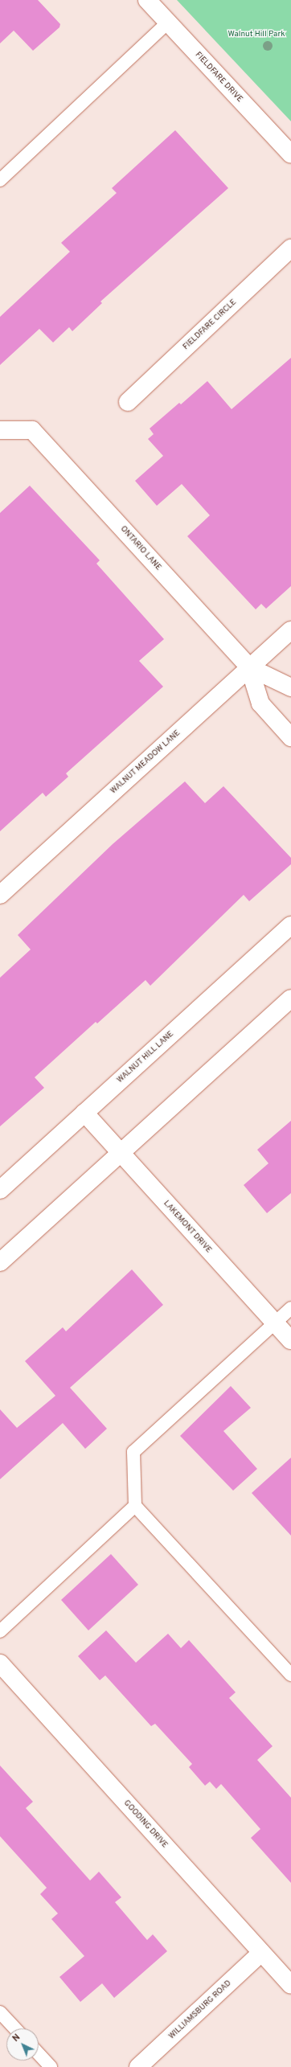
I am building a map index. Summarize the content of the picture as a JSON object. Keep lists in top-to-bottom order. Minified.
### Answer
{"streets":{"street":["FIELDFARE DRIVE","FIELDFARE CIRCLE","ONTARIO LANE","WALNUT MEADOW LANE","WALNUT HILL LANE","LAKEMONT DRIVE","GOODING DRIVE","WILLIAMSBURG ROAD"]},"crossings":[["ONTARIO LANE","WALNUT MEADOW LANE"],["WALNUT HILL LANE","LAKEMONT DRIVE"],["GOODING DRIVE","WILLIAMSBURG ROAD"]],"parks":["Walnut Hill Park"],"north":"top left"}
